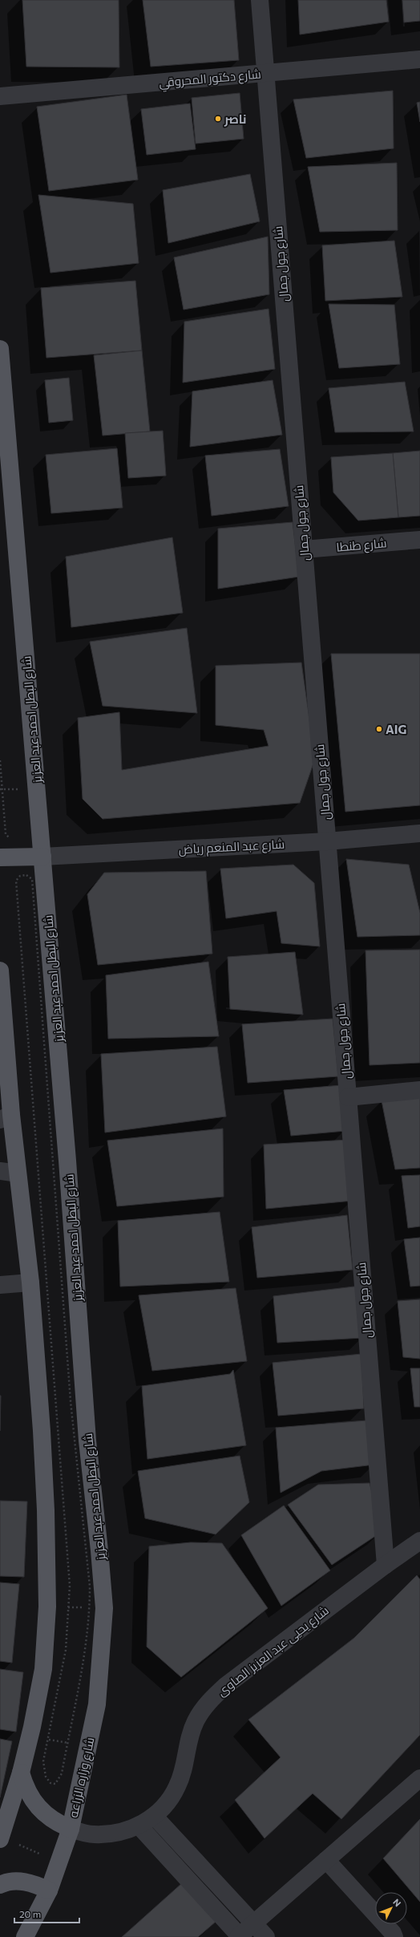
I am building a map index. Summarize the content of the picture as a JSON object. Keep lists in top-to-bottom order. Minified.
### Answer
{"streets":{"main road":["شارع البطل احمد عبد العزيز","شارع وزاره الزراعه"],"street":["شارع دكتور المحروقي","شارع جول جمال","شارع طنطا","شارع عبد المنعم رياض","شارع يحيى عبد العزيز الصاوى"]},"crossings":[["شارع دكتور المحروقي","شارع جول جمال"],["شارع جول جمال","شارع طنطا"],["شارع جول جمال","شارع عبد المنعم رياض"],["شارع جول جمال","شارع يحيى عبد العزيز الصاوى"],["شارع البطل احمد عبد العزيز","شارع عبد المنعم رياض"],["شارع البطل احمد عبد العزيز","شارع وزاره الزراعه"],["شارع يحيى عبد العزيز الصاوى","شارع وزاره الزراعه"]],"places":["ناصر","AIG"],"scale_bar":"20 m","north":"top right"}
